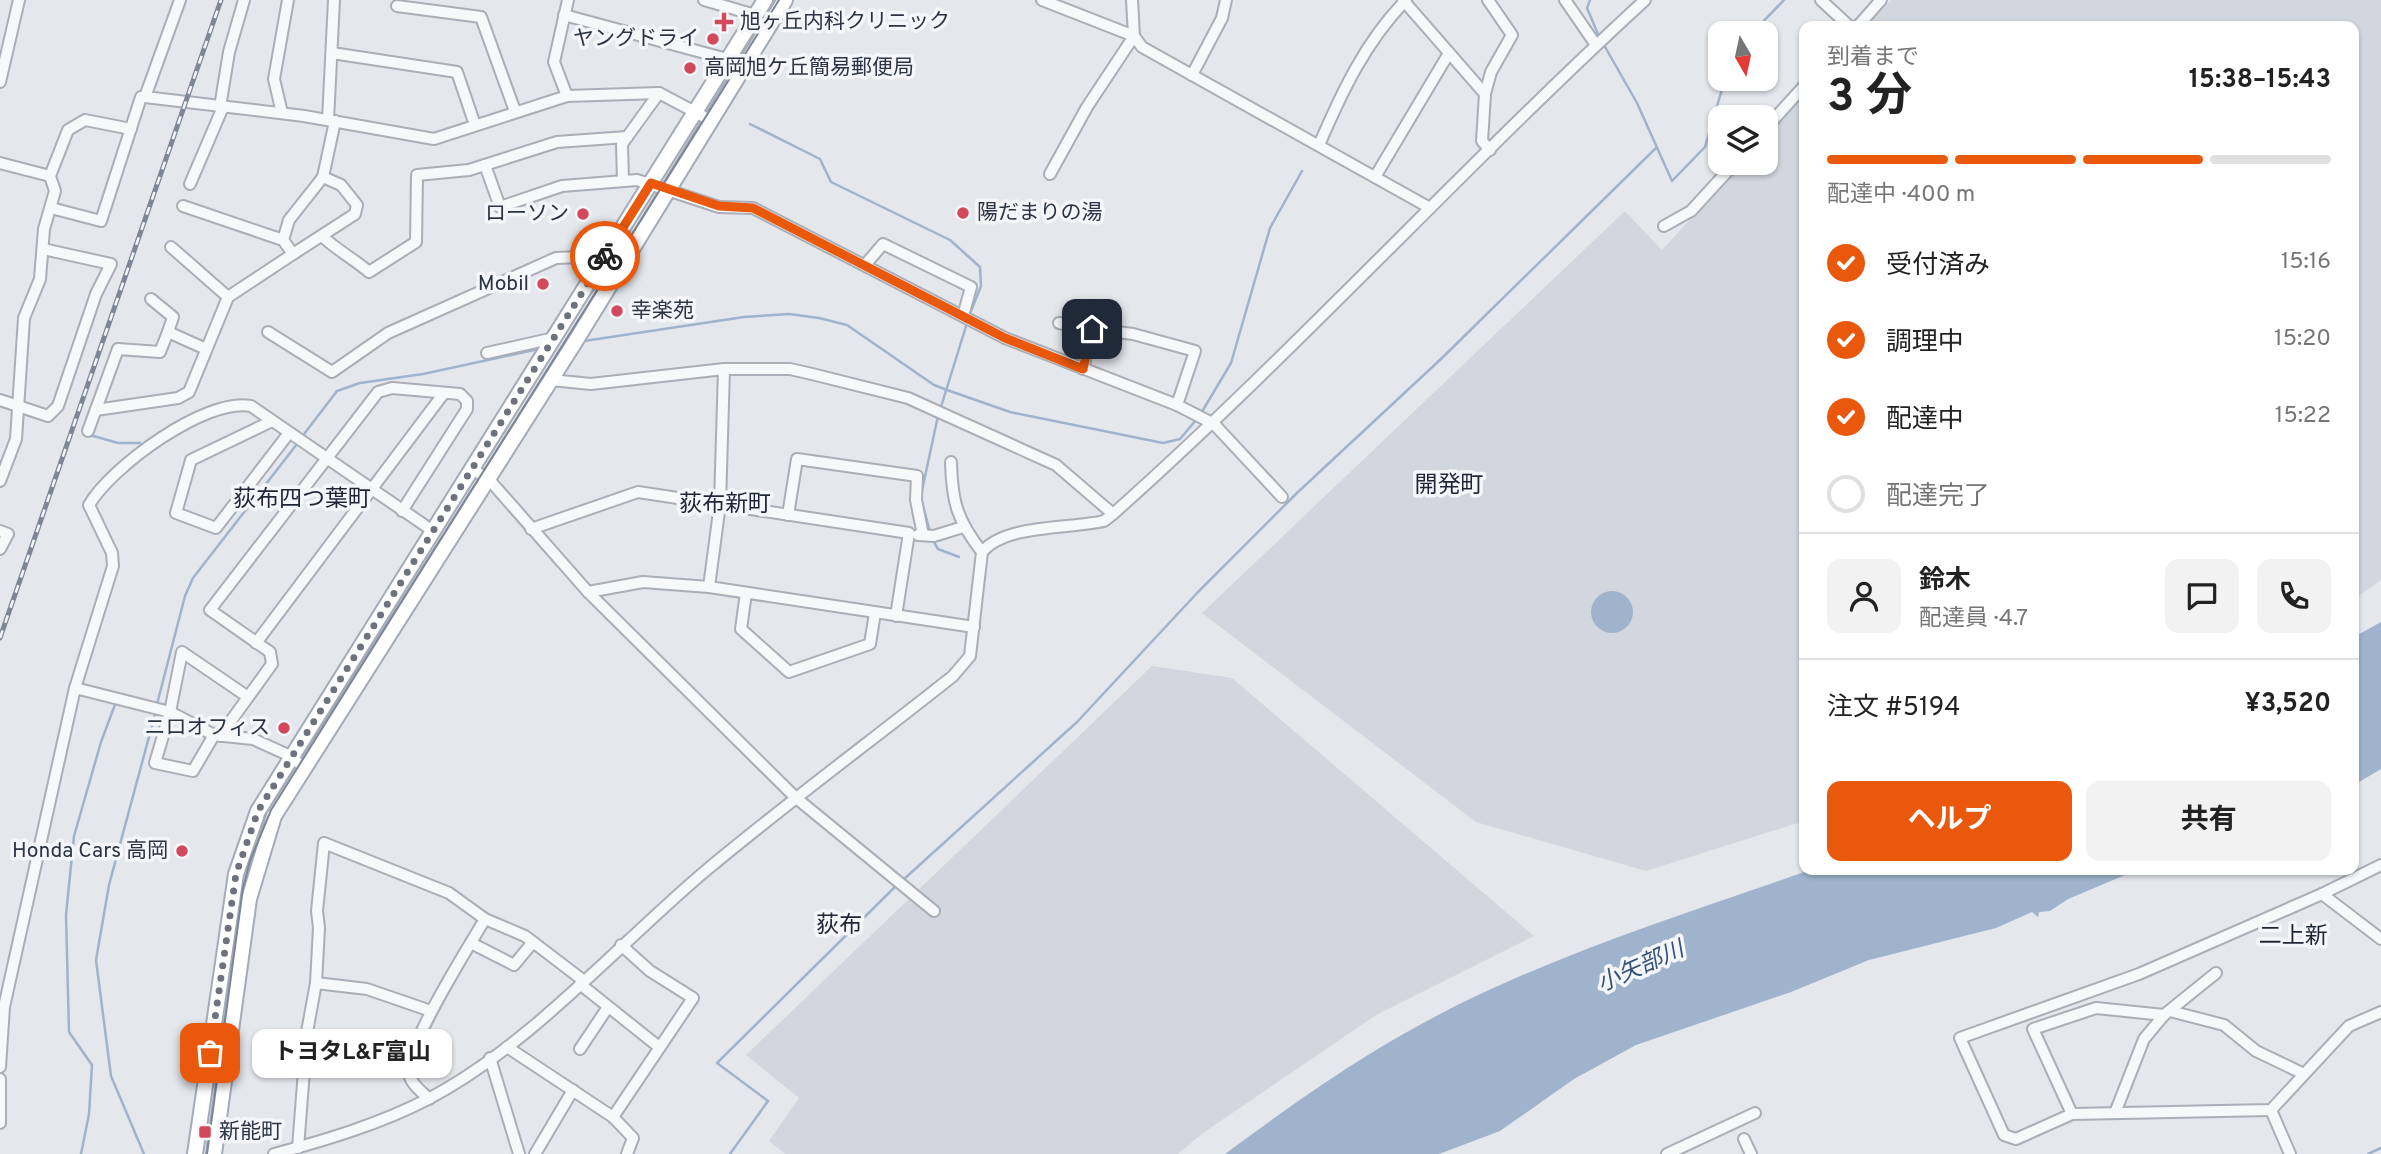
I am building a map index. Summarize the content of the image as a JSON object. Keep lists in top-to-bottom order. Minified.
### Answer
{"districts":["開発町","荻布四つ葉町","荻布新町","荻布","二上新"],"water":["小矢部川"],"places":{"health":["旭ヶ丘内科クリニック"],"other":["ヤングドライ","高岡旭ケ丘簡易郵便局","陽だまりの湯","ローソン","Mobil","幸楽苑","ニロオフィス","Honda Cars 高岡","トヨタL&F富山"],"transit":["新能町"]},"north":"bottom","page":{"heading":["3 分","到着まで","15:38–15:43"],"panel":["鈴木","配達員 · 4.7","注文 #5194","¥3,520"],"bar":"配達中 · 400 m","list":[["受付済み","15:16"],["調理中","15:20"],["配達中","15:22"],"配達完了"],"buttons":["ヘルプ","共有"],"bubble":"トヨタL&F富山"}}
